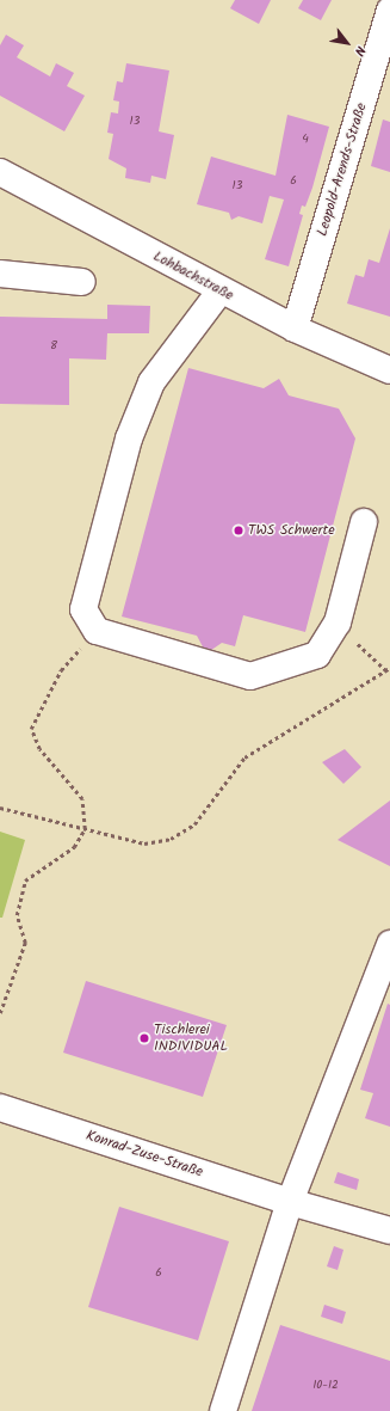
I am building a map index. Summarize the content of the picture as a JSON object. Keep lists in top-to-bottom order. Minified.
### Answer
{"streets":{"street":["Leopold-Arends-Straße","Lohbachstraße","Konrad-Zuse-Straße"]},"crossings":[["Leopold-Arends-Straße","Lohbachstraße"]],"places":["TWS Schwerte","Tischlerei INDIVIDUAL"],"house_numbers":["13","4","6","13","8","6","10-12"],"north":"bottom right"}
